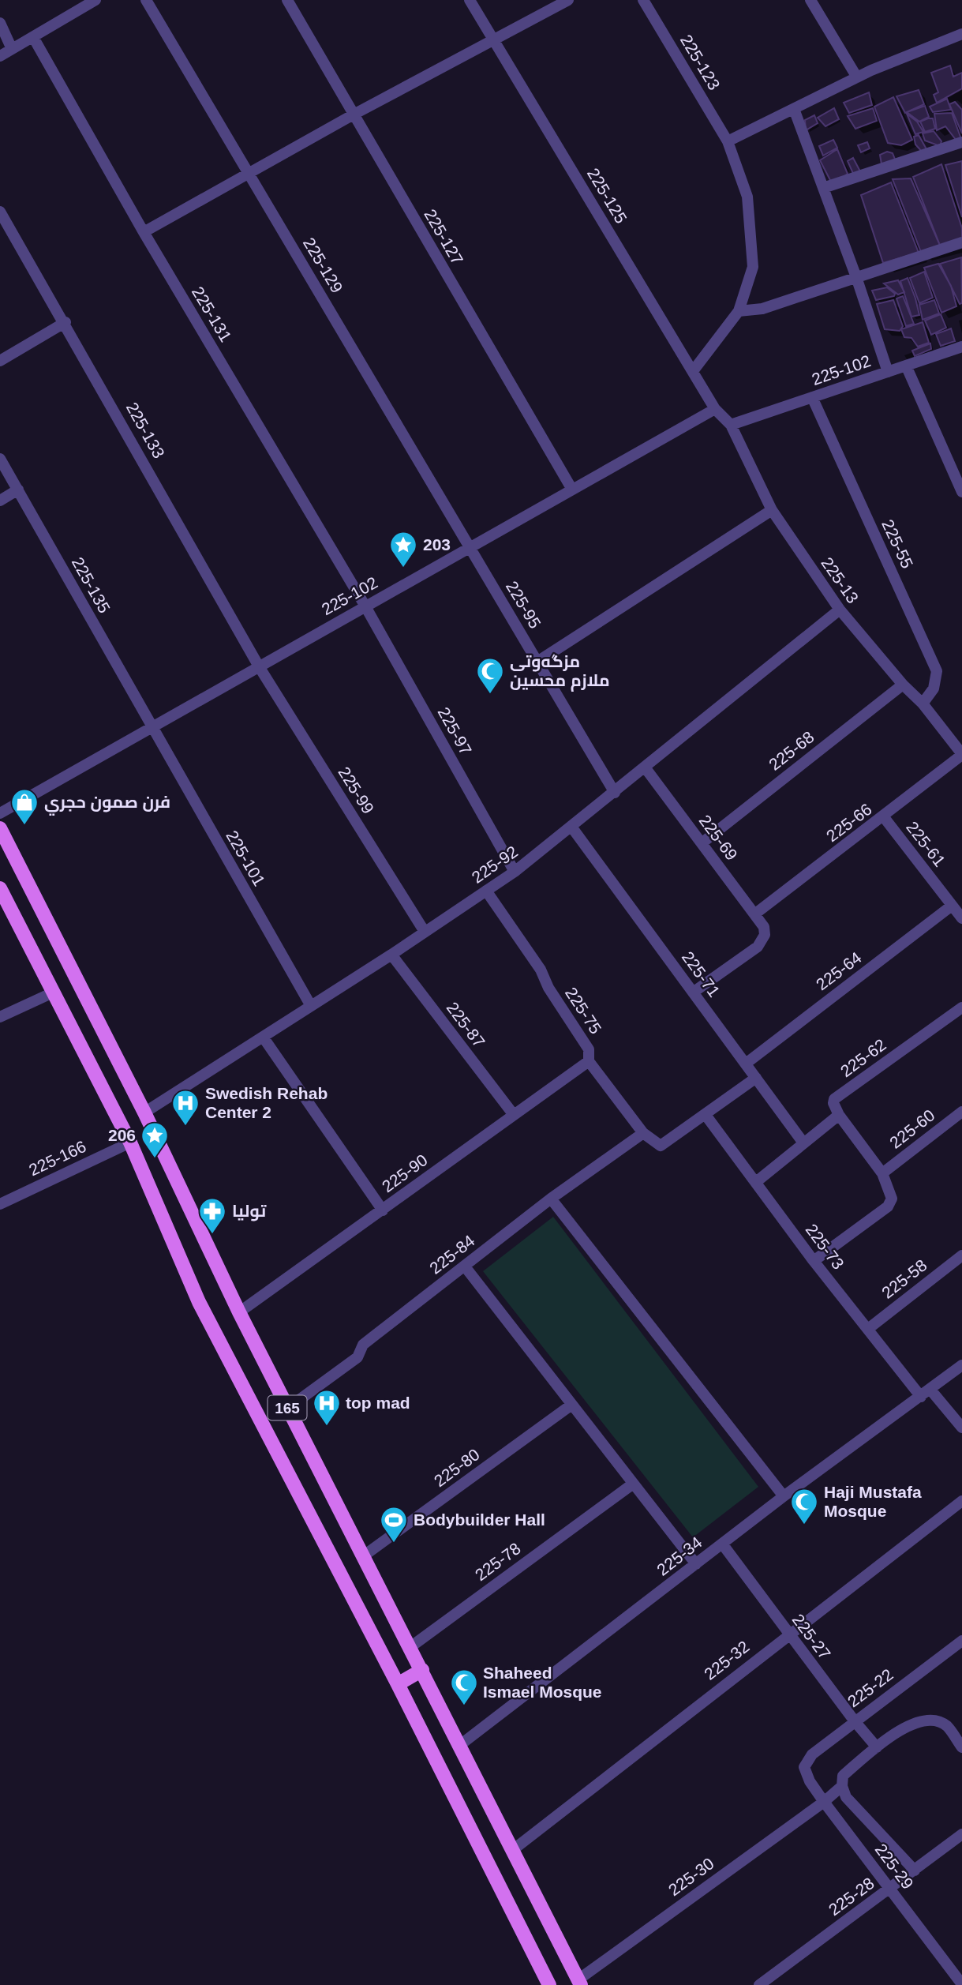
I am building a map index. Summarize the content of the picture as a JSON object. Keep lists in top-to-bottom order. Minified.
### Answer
{"streets":{"main road":["165"],"street":["225-123","225-125","225-127","225-129","225-131","225-102","225-133","225-55","225-13","225-135","225-95","225-97","225-68","225-99","225-66","225-69","225-61","225-101","225-92","225-64","225-71","225-75","225-87","225-62","225-60","225-166","225-90","225-73","225-84","225-58","225-80","225-34","225-78","225-27","225-32","225-22","225-29","225-30","225-28"]},"crossings":[["225-123","225-125"],["225-125","225-102"],["225-125","225-13"],["225-127","225-102"],["225-129","225-102"],["225-129","225-95"],["225-131","225-102"],["225-131","225-97"],["225-102","225-133"],["225-102","225-55"],["225-102","225-13"],["225-102","225-135"],["225-102","225-95"],["225-102","225-97"],["225-102","225-99"],["225-102","225-101"],["225-133","225-99"],["225-55","225-13"],["225-13","225-68"],["225-13","225-66"],["225-13","225-92"],["225-135","225-101"],["225-95","225-92"],["225-97","225-92"],["225-68","225-69"],["225-99","225-92"],["225-66","225-69"],["225-66","225-61"],["225-69","225-92"],["225-69","225-71"],["225-61","225-64"],["225-101","225-92"],["225-92","225-71"],["225-92","225-75"],["225-92","225-87"],["225-92","165"],["225-64","225-71"],["225-75","225-90"],["225-75","225-73"],["225-75","225-84"],["225-87","225-90"],["225-166","165"],["225-90","165"],["225-73","225-58"],["225-73","225-34"],["225-84","165"],["165","225-80"],["165","225-34"],["165","225-78"],["165","225-32"],["165","225-30"],["225-34","225-27"],["225-27","225-32"],["225-27","225-22"],["225-27","225-30"],["225-22","225-29"],["225-29","225-30"],["225-29","225-28"]],"places":{"place":["203","206"],"mosque":["مزگه‌وتی ملازم محسین","Haji Mustafa Mosque","Shaheed Ismael Mosque"],"shop":["فرن صمون حجري"],"hospital":["Swedish Rehab Center 2","top mad"],"pharmacy":["تولیا"],"sports":["Bodybuilder Hall"]}}
